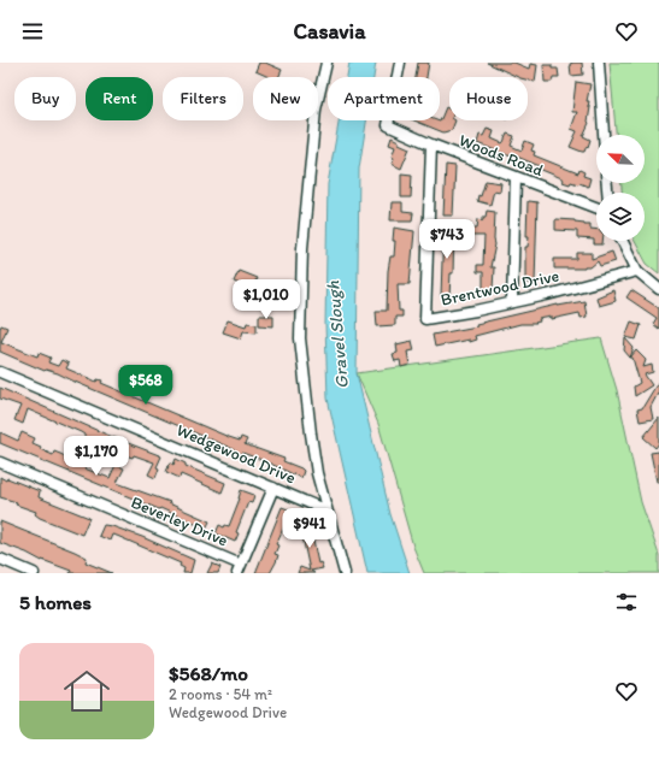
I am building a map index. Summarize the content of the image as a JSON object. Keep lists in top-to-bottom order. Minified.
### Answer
{"streets":{"street":["Woods Road","Brentwood Drive","Wedgewood Drive","Beverley Drive"]},"crossings":[["Woods Road","Brentwood Drive"]],"water":["Gravel Slough"],"north":"top left","page":{"header":"Casavia","chip":["Buy","Rent","Filters","New","Apartment","House"],"price":["$743","$1,010","$568","$1,170","$941"],"heading":"5 homes","list":[{"name":"$568/mo","note":"2 rooms · 54 m² · Wedgewood Drive"}]}}
